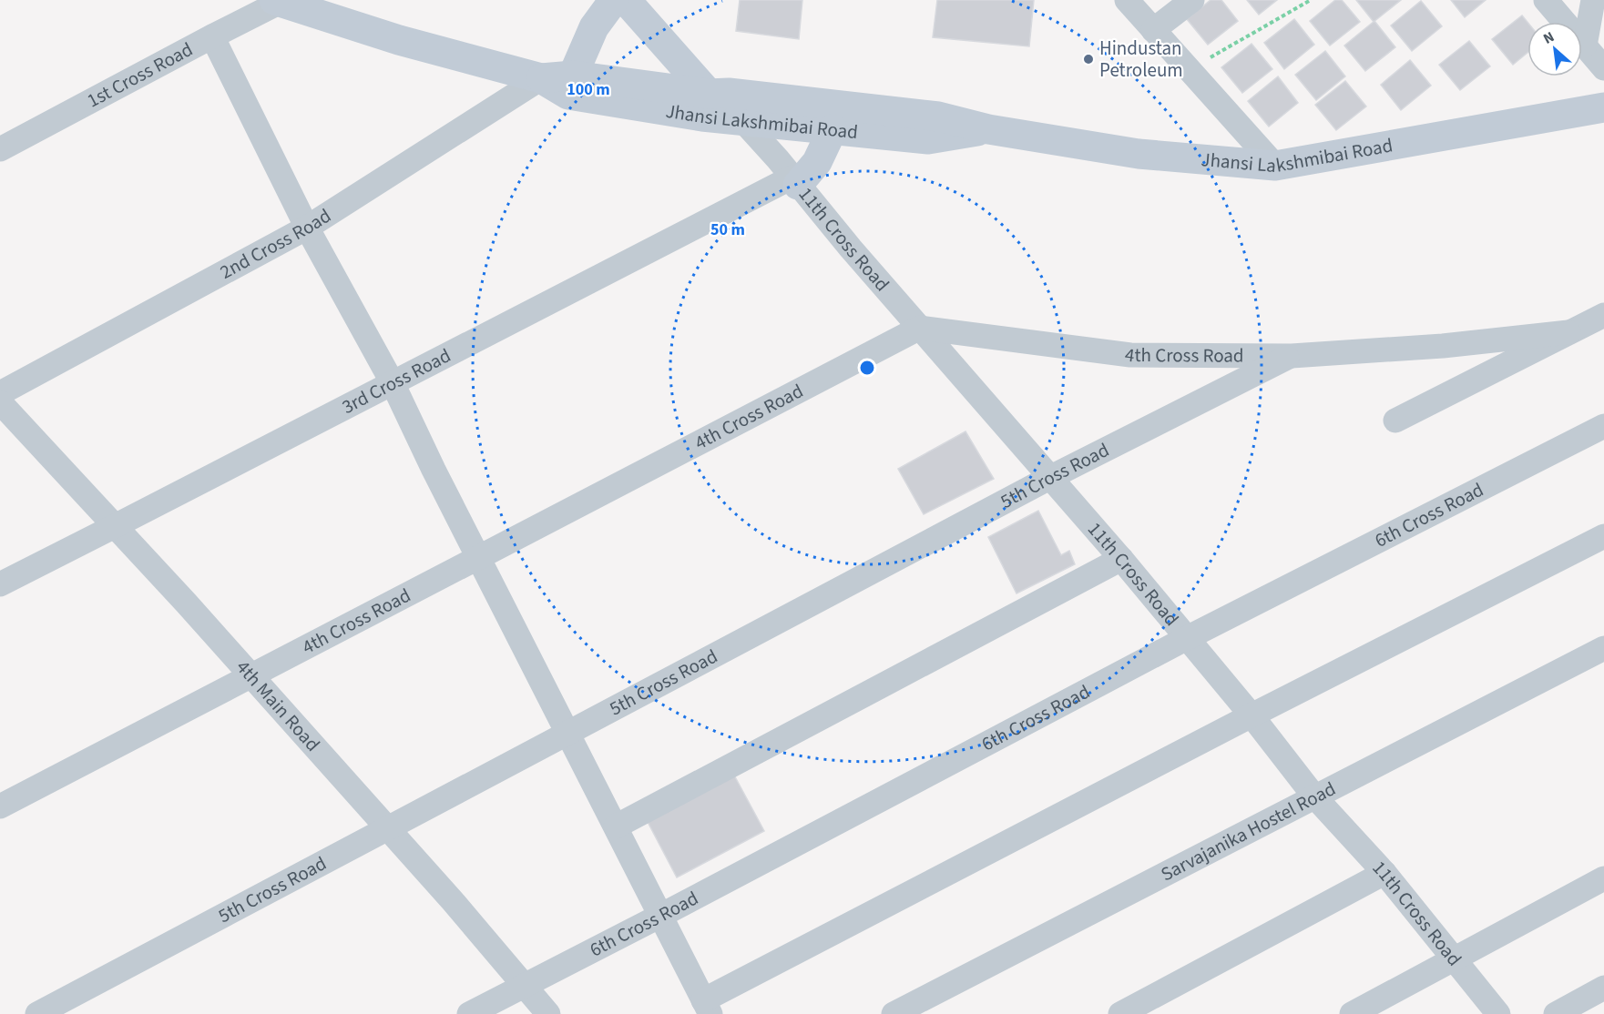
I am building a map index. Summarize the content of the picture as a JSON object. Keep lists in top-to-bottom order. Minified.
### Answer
{"streets":{"main road":["Jhansi Lakshmibai Road"],"street":["1st Cross Road","11th Cross Road","2nd Cross Road","4th Cross Road","3rd Cross Road","5th Cross Road","6th Cross Road","4th Main Road","Sarvajanika Hostel Road"]},"crossings":[["1st Cross Road","Jhansi Lakshmibai Road"],["Jhansi Lakshmibai Road","11th Cross Road"],["Jhansi Lakshmibai Road","2nd Cross Road"],["11th Cross Road","4th Cross Road"],["11th Cross Road","3rd Cross Road"],["11th Cross Road","5th Cross Road"],["11th Cross Road","6th Cross Road"],["11th Cross Road","Sarvajanika Hostel Road"],["4th Cross Road","5th Cross Road"],["4th Cross Road","4th Main Road"],["3rd Cross Road","4th Main Road"],["5th Cross Road","4th Main Road"],["6th Cross Road","4th Main Road"]],"places":["Hindustan Petroleum"],"north":"top left","rings":["100 m","50 m"]}
